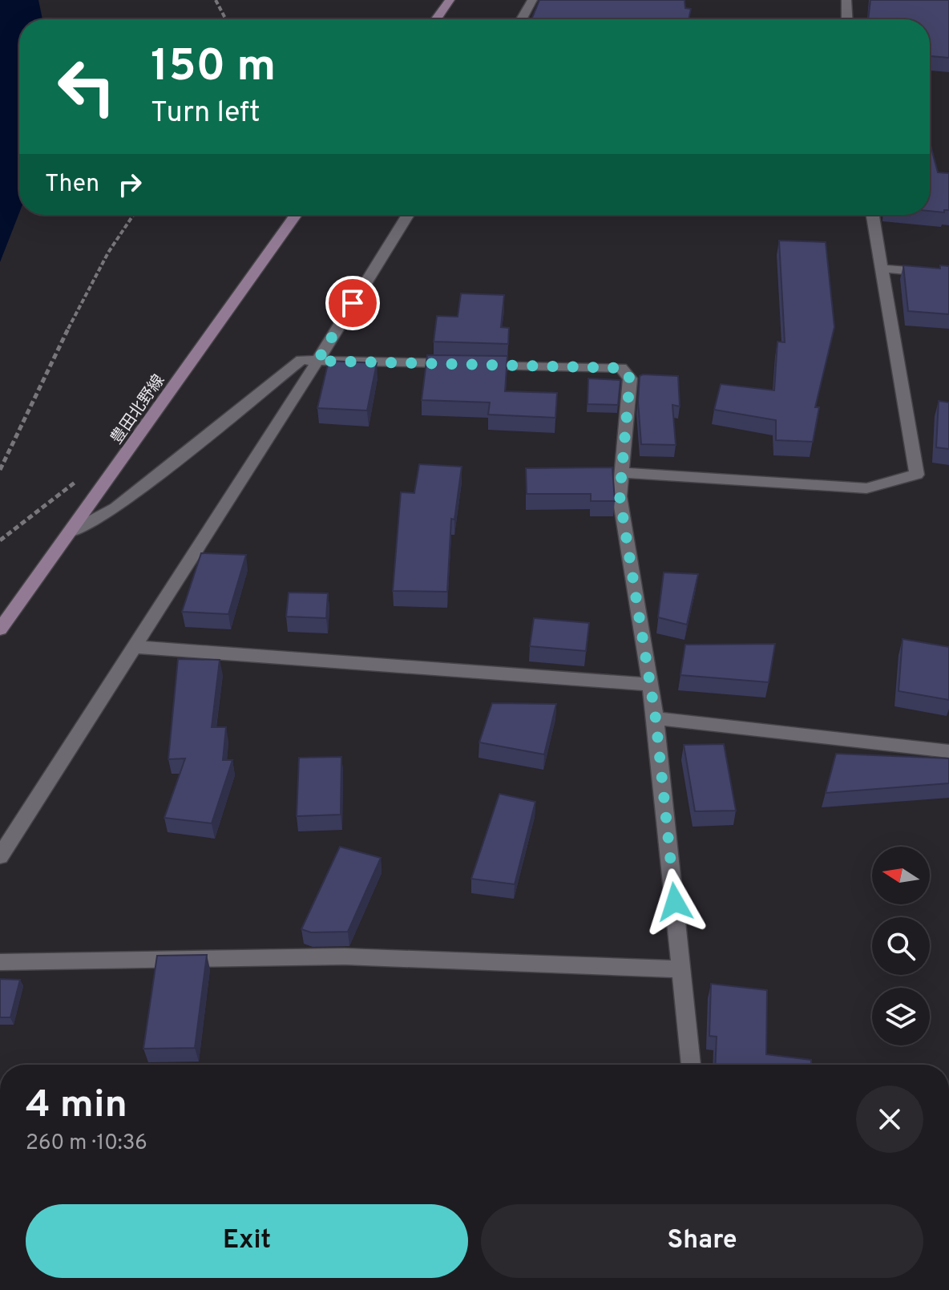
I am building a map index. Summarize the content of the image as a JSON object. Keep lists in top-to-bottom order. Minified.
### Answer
{"streets":{"main road":["豊田北野線"]},"north":"left","page":{"turn":["150 m","Turn left"],"then":"Then","heading":["4 min","260 m · 10:36"],"buttons":["Exit","Share"]}}
